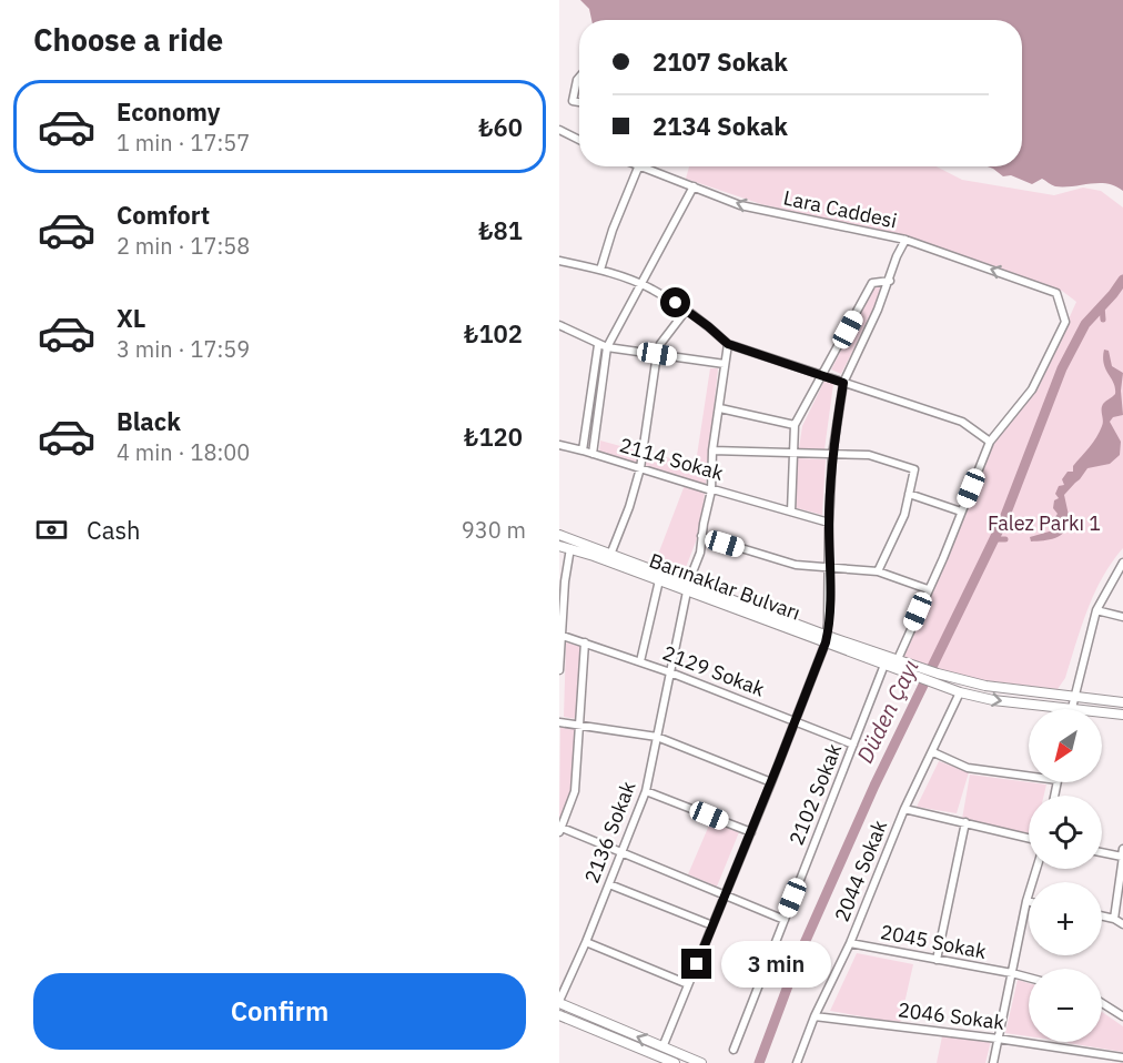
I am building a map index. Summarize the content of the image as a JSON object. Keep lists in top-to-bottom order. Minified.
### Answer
{"streets":{"main road":["Barınaklar Bulvarı"],"street":["Lara Caddesi","2114 Sokak","2129 Sokak","2102 Sokak","2136 Sokak","2044 Sokak","2045 Sokak","2046 Sokak"]},"crossings":[["Lara Caddesi","2114 Sokak"],["2114 Sokak","2136 Sokak"],["Barınaklar Bulvarı","2102 Sokak"],["Barınaklar Bulvarı","2136 Sokak"],["2129 Sokak","2102 Sokak"],["2129 Sokak","2136 Sokak"],["2044 Sokak","2045 Sokak"],["2044 Sokak","2046 Sokak"]],"water":["Düden Çayı"],"parks":["Falez Parkı 1"],"north":"bottom left","page":{"heading":"Choose a ride","banner":["2107 Sokak","2134 Sokak"],"list":[{"name":"Economy","note":"1 min · 17:57","value":"₺60"},{"name":"Comfort","note":"2 min · 17:58","value":"₺81"},{"name":"XL","note":"3 min · 17:59","value":"₺102"},{"name":"Black","note":"4 min · 18:00","value":"₺120"}],"pay":["Cash","930 m"],"map_buttons":["+","−"],"bubble":"3 min","buttons":"Confirm"}}
